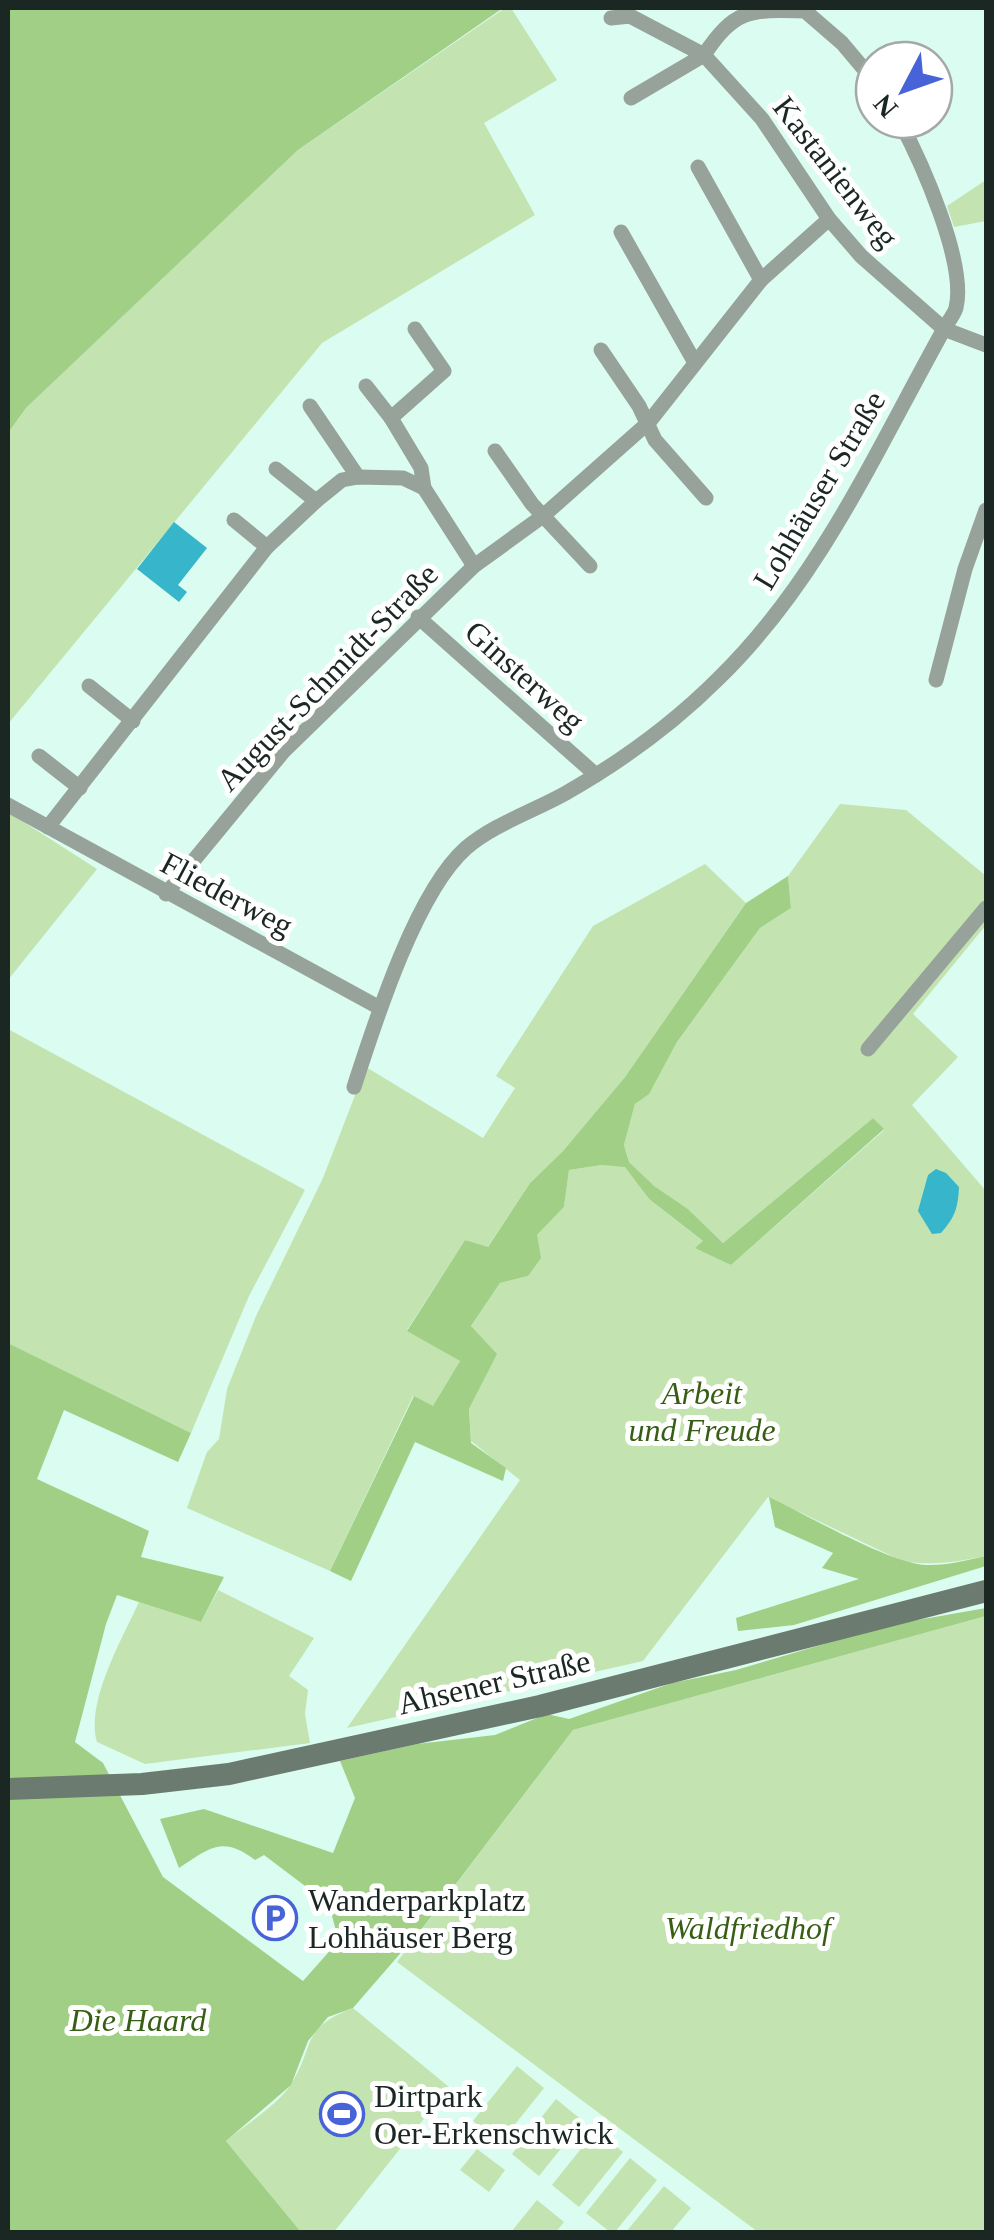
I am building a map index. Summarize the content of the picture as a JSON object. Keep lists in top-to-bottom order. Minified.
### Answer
{"streets":{"main road":["Ahsener Straße"],"street":["Kastanienweg","Lohhäuser Straße","Ginsterweg","August-Schmidt-Straße","Fliederweg"]},"crossings":[["Kastanienweg","Lohhäuser Straße"],["Kastanienweg","August-Schmidt-Straße"],["Lohhäuser Straße","Ginsterweg"],["Lohhäuser Straße","Fliederweg"],["Ginsterweg","August-Schmidt-Straße"],["August-Schmidt-Straße","Fliederweg"]],"parks":["Arbeit und Freude","Waldfriedhof","Die Haard"],"places":{"parking":["Wanderparkplatz Lohhäuser Berg"],"sports":["Dirtpark Oer-Erkenschwick"]},"north":"bottom left"}
